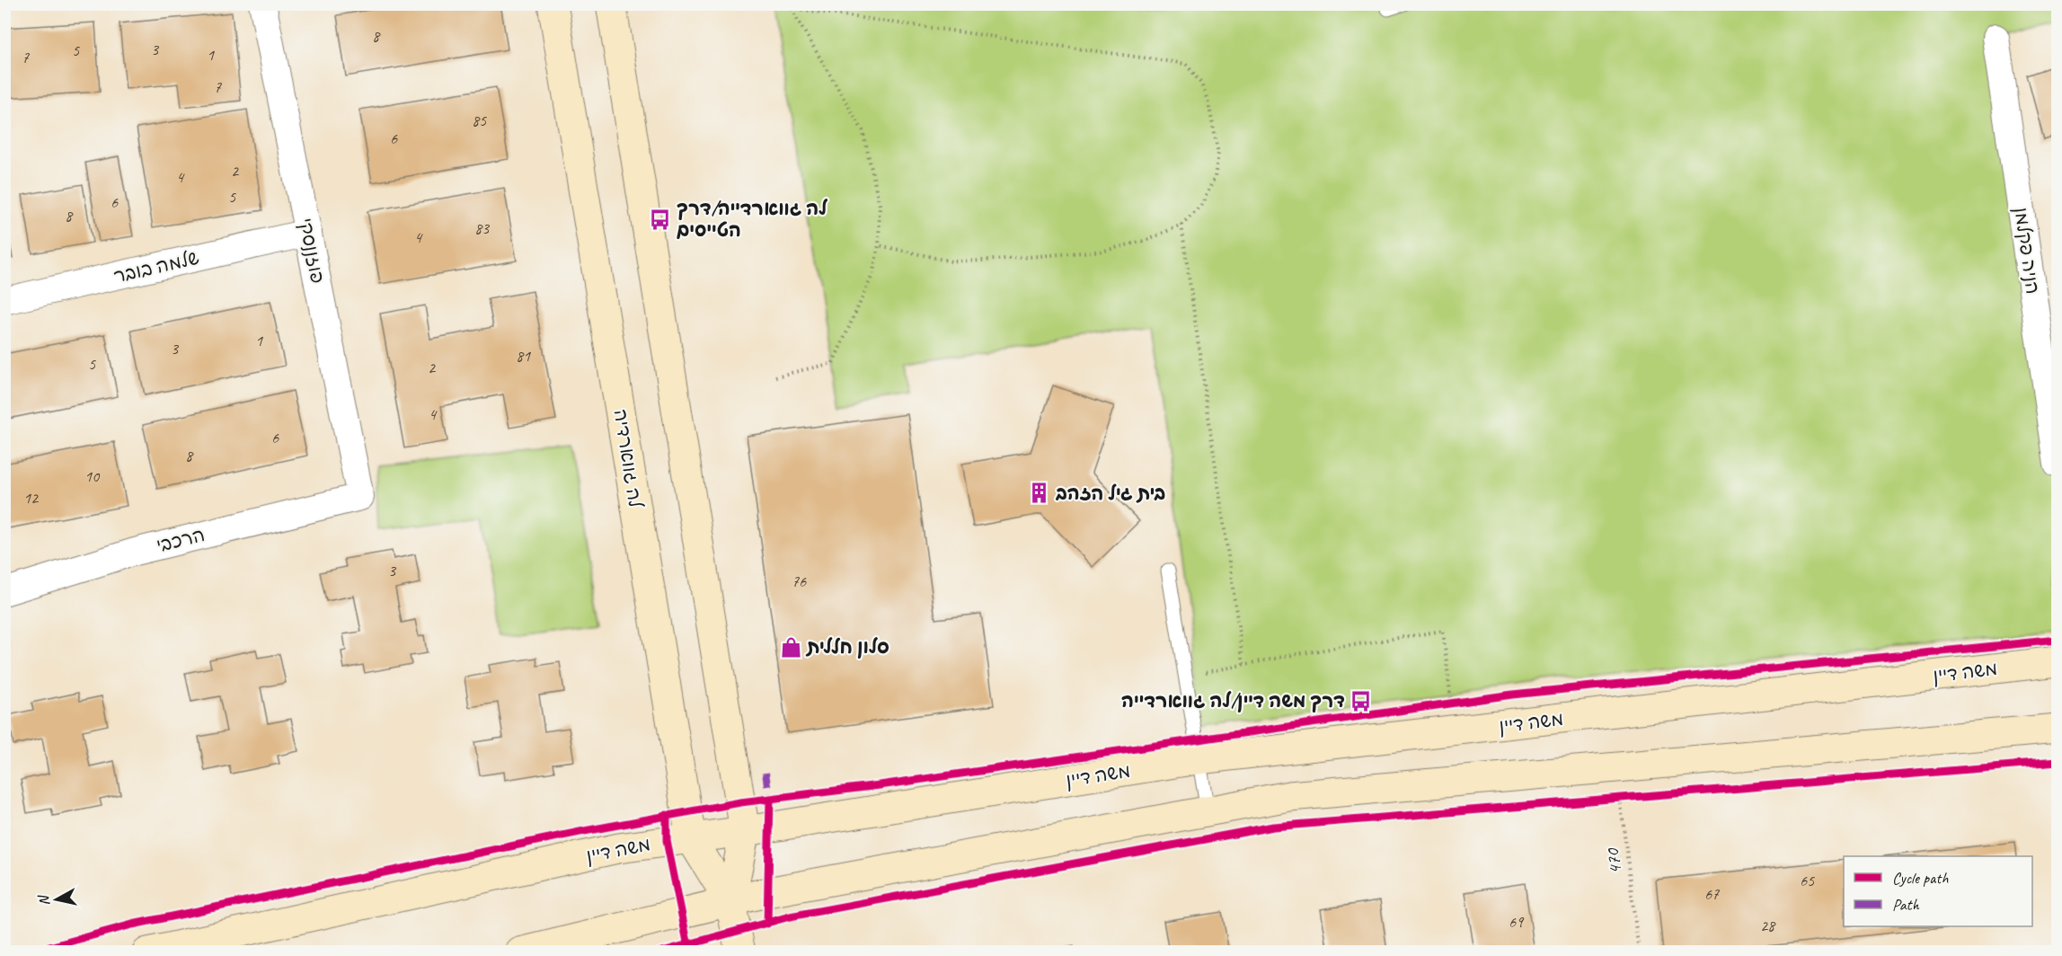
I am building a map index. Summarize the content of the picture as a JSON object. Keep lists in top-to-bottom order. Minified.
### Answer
{"streets":{"street":["פוזננסקי","הניה פקלמן","שלמה בובר","לה גווארדיה","הרכבי","משה דיין"],"path":["470"]},"crossings":[["פוזננסקי","שלמה בובר"],["פוזננסקי","הרכבי"],["לה גווארדיה","משה דיין"]],"places":{"bus stop":["לה גווארדייה/דרך הטייסים","דרך משה דיין/לה גווארדייה"],"building":["בית גיל הזהב"],"shop":["סלון חללית"]},"house_numbers":["8","3","5","1","7","7","85","6","2","4","5","6","8","83","4","1","3","81","5","2","4","6","8","10","12","3","76","65","67","69","28"],"legend":["Cycle path","Path"],"north":"left"}
